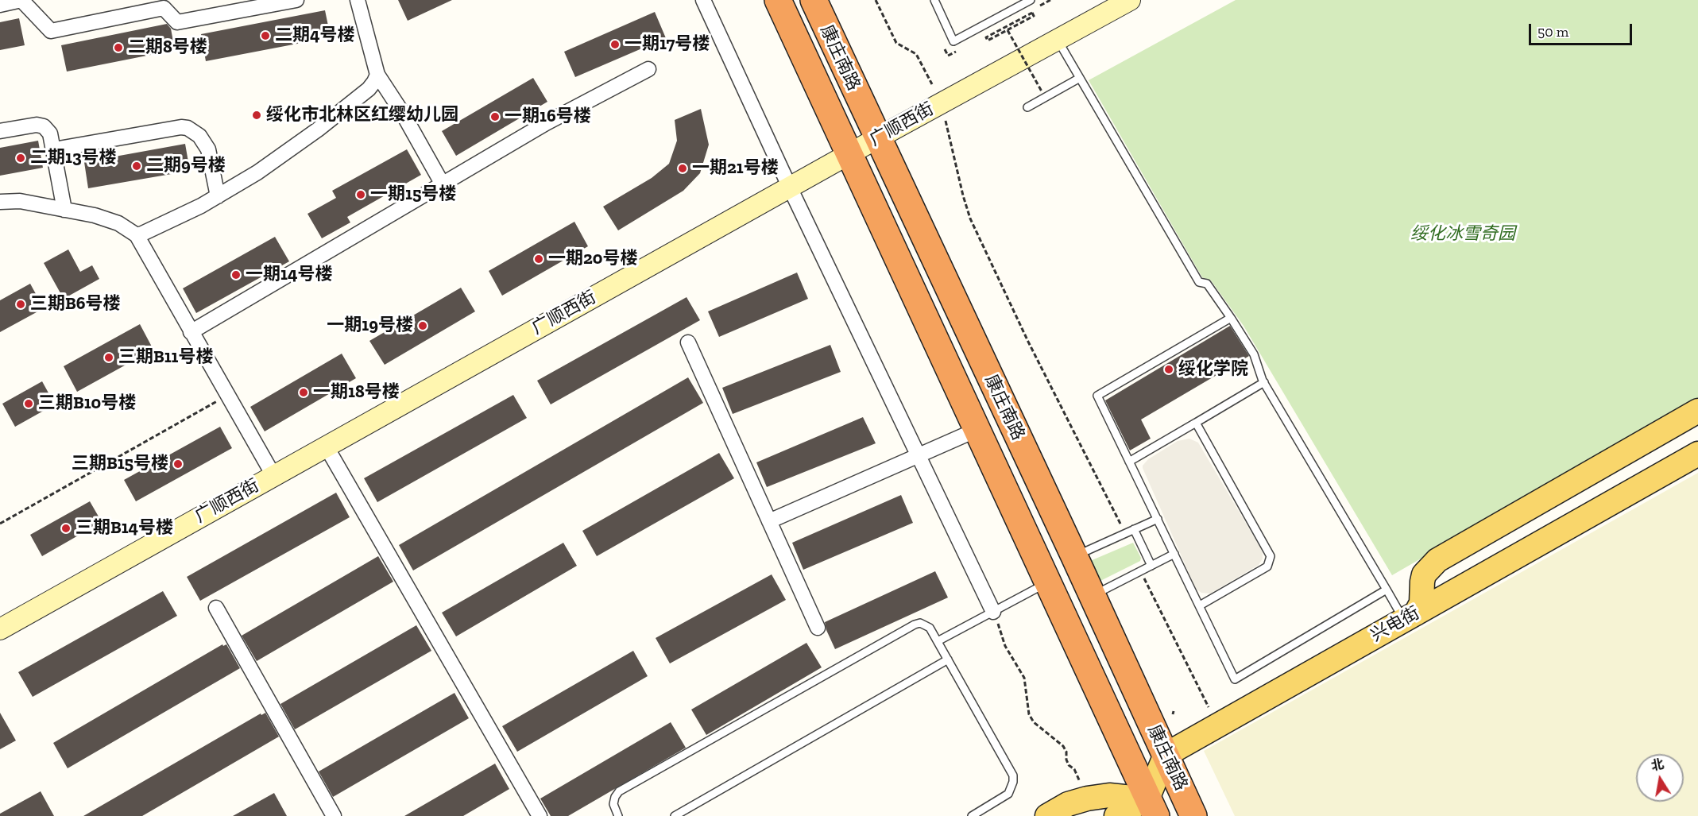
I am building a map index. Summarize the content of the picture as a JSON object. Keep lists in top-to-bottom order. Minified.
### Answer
{"streets":{"highway":["康庄南路"],"main road":["广顺西街","兴电街"]},"crossings":[["康庄南路","广顺西街"],["康庄南路","兴电街"]],"parks":["绥化冰雪奇园"],"places":["二期4号楼","一期17号楼","二期8号楼","绥化市北林区红缨幼儿园","一期16号楼","二期13号楼","二期9号楼","一期21号楼","一期15号楼","一期20号楼","一期14号楼","三期B6号楼","一期19号楼","三期B11号楼","绥化学院","一期18号楼","三期B10号楼","三期B15号楼","三期B14号楼"],"scale_bar":"50 m","north":"top"}
